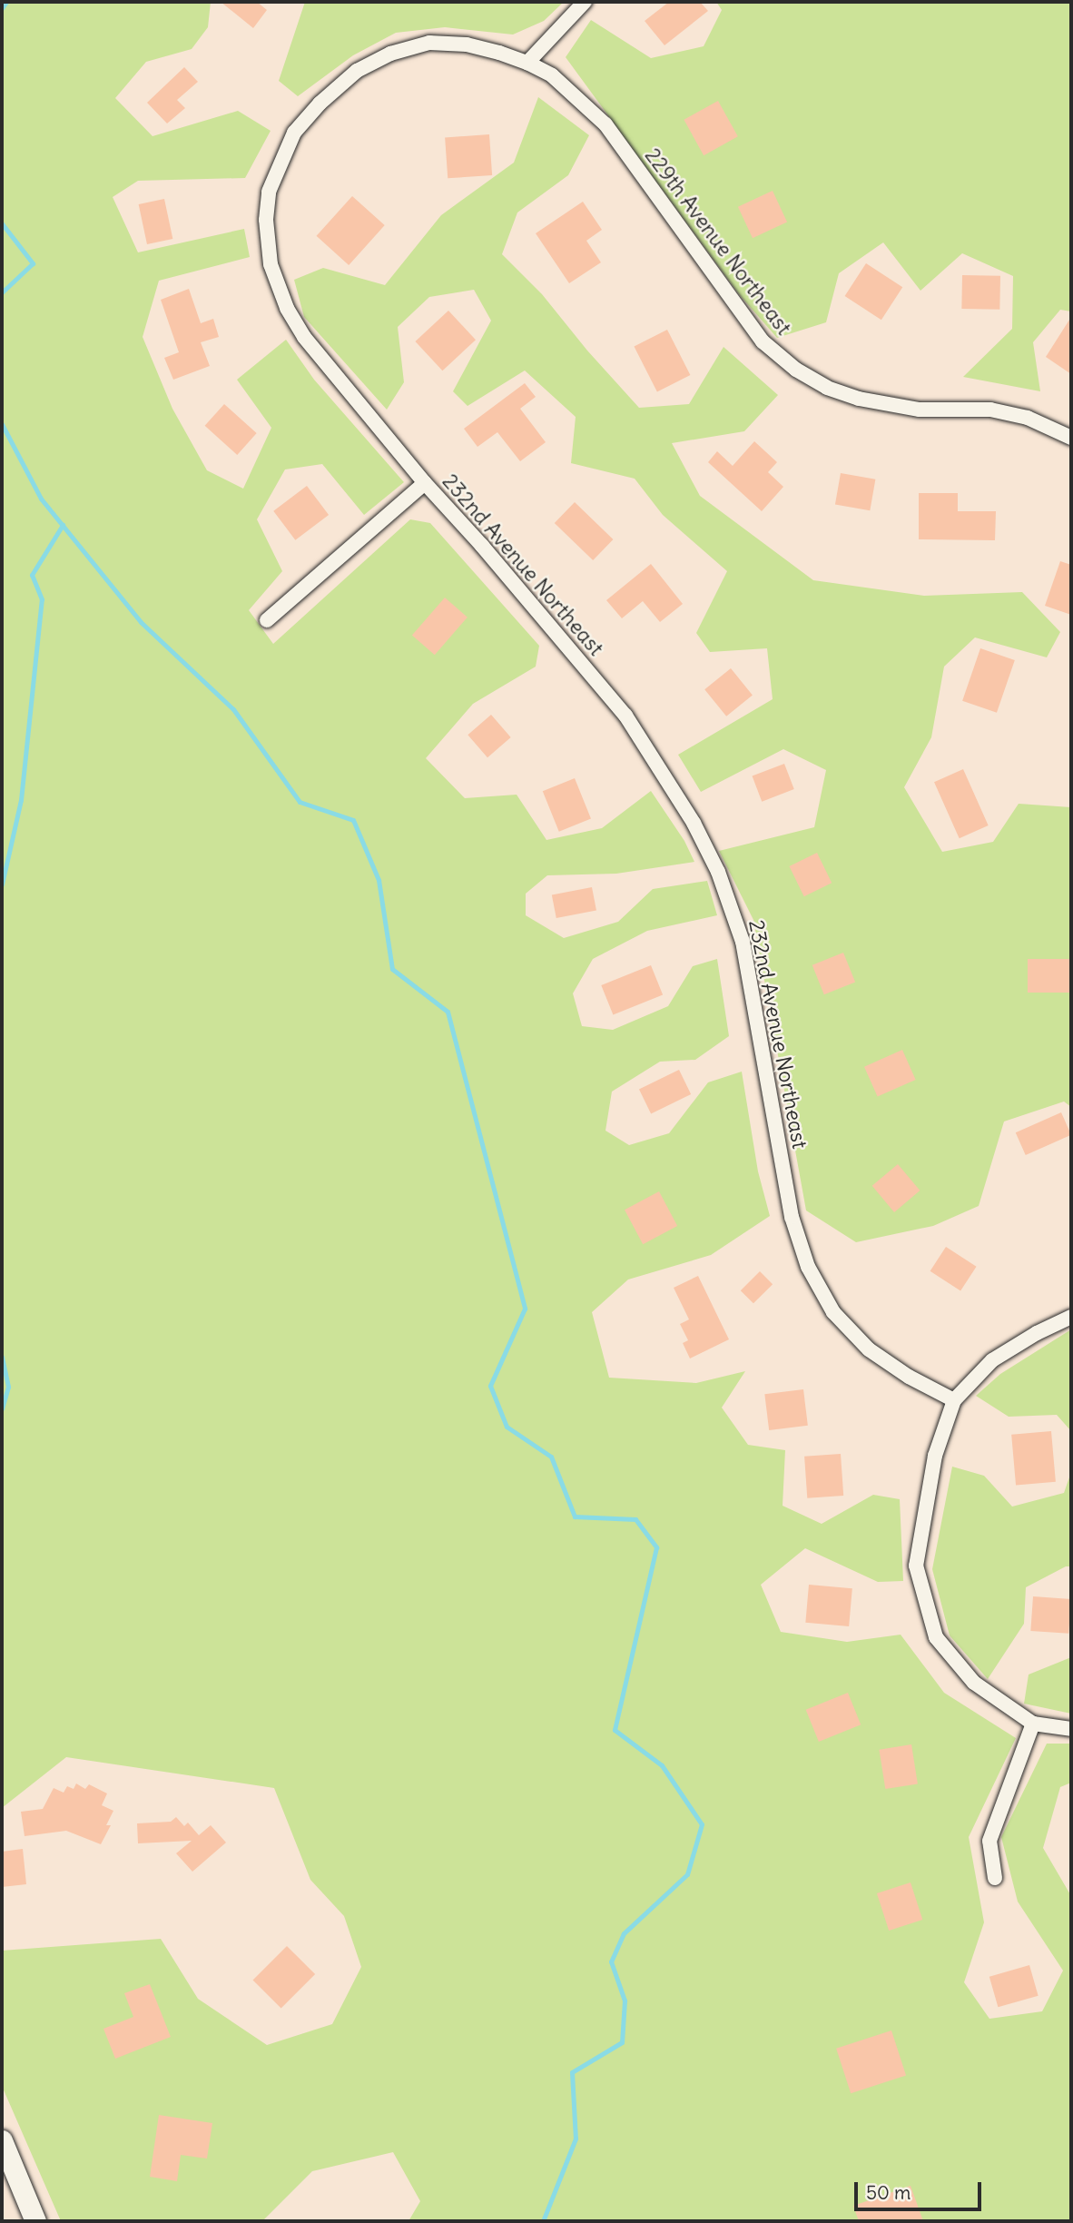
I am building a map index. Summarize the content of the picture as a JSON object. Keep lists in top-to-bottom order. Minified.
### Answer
{"streets":{"street":["229th Avenue Northeast","232nd Avenue Northeast"]},"crossings":[["229th Avenue Northeast","232nd Avenue Northeast"]],"scale_bar":"50 m"}
